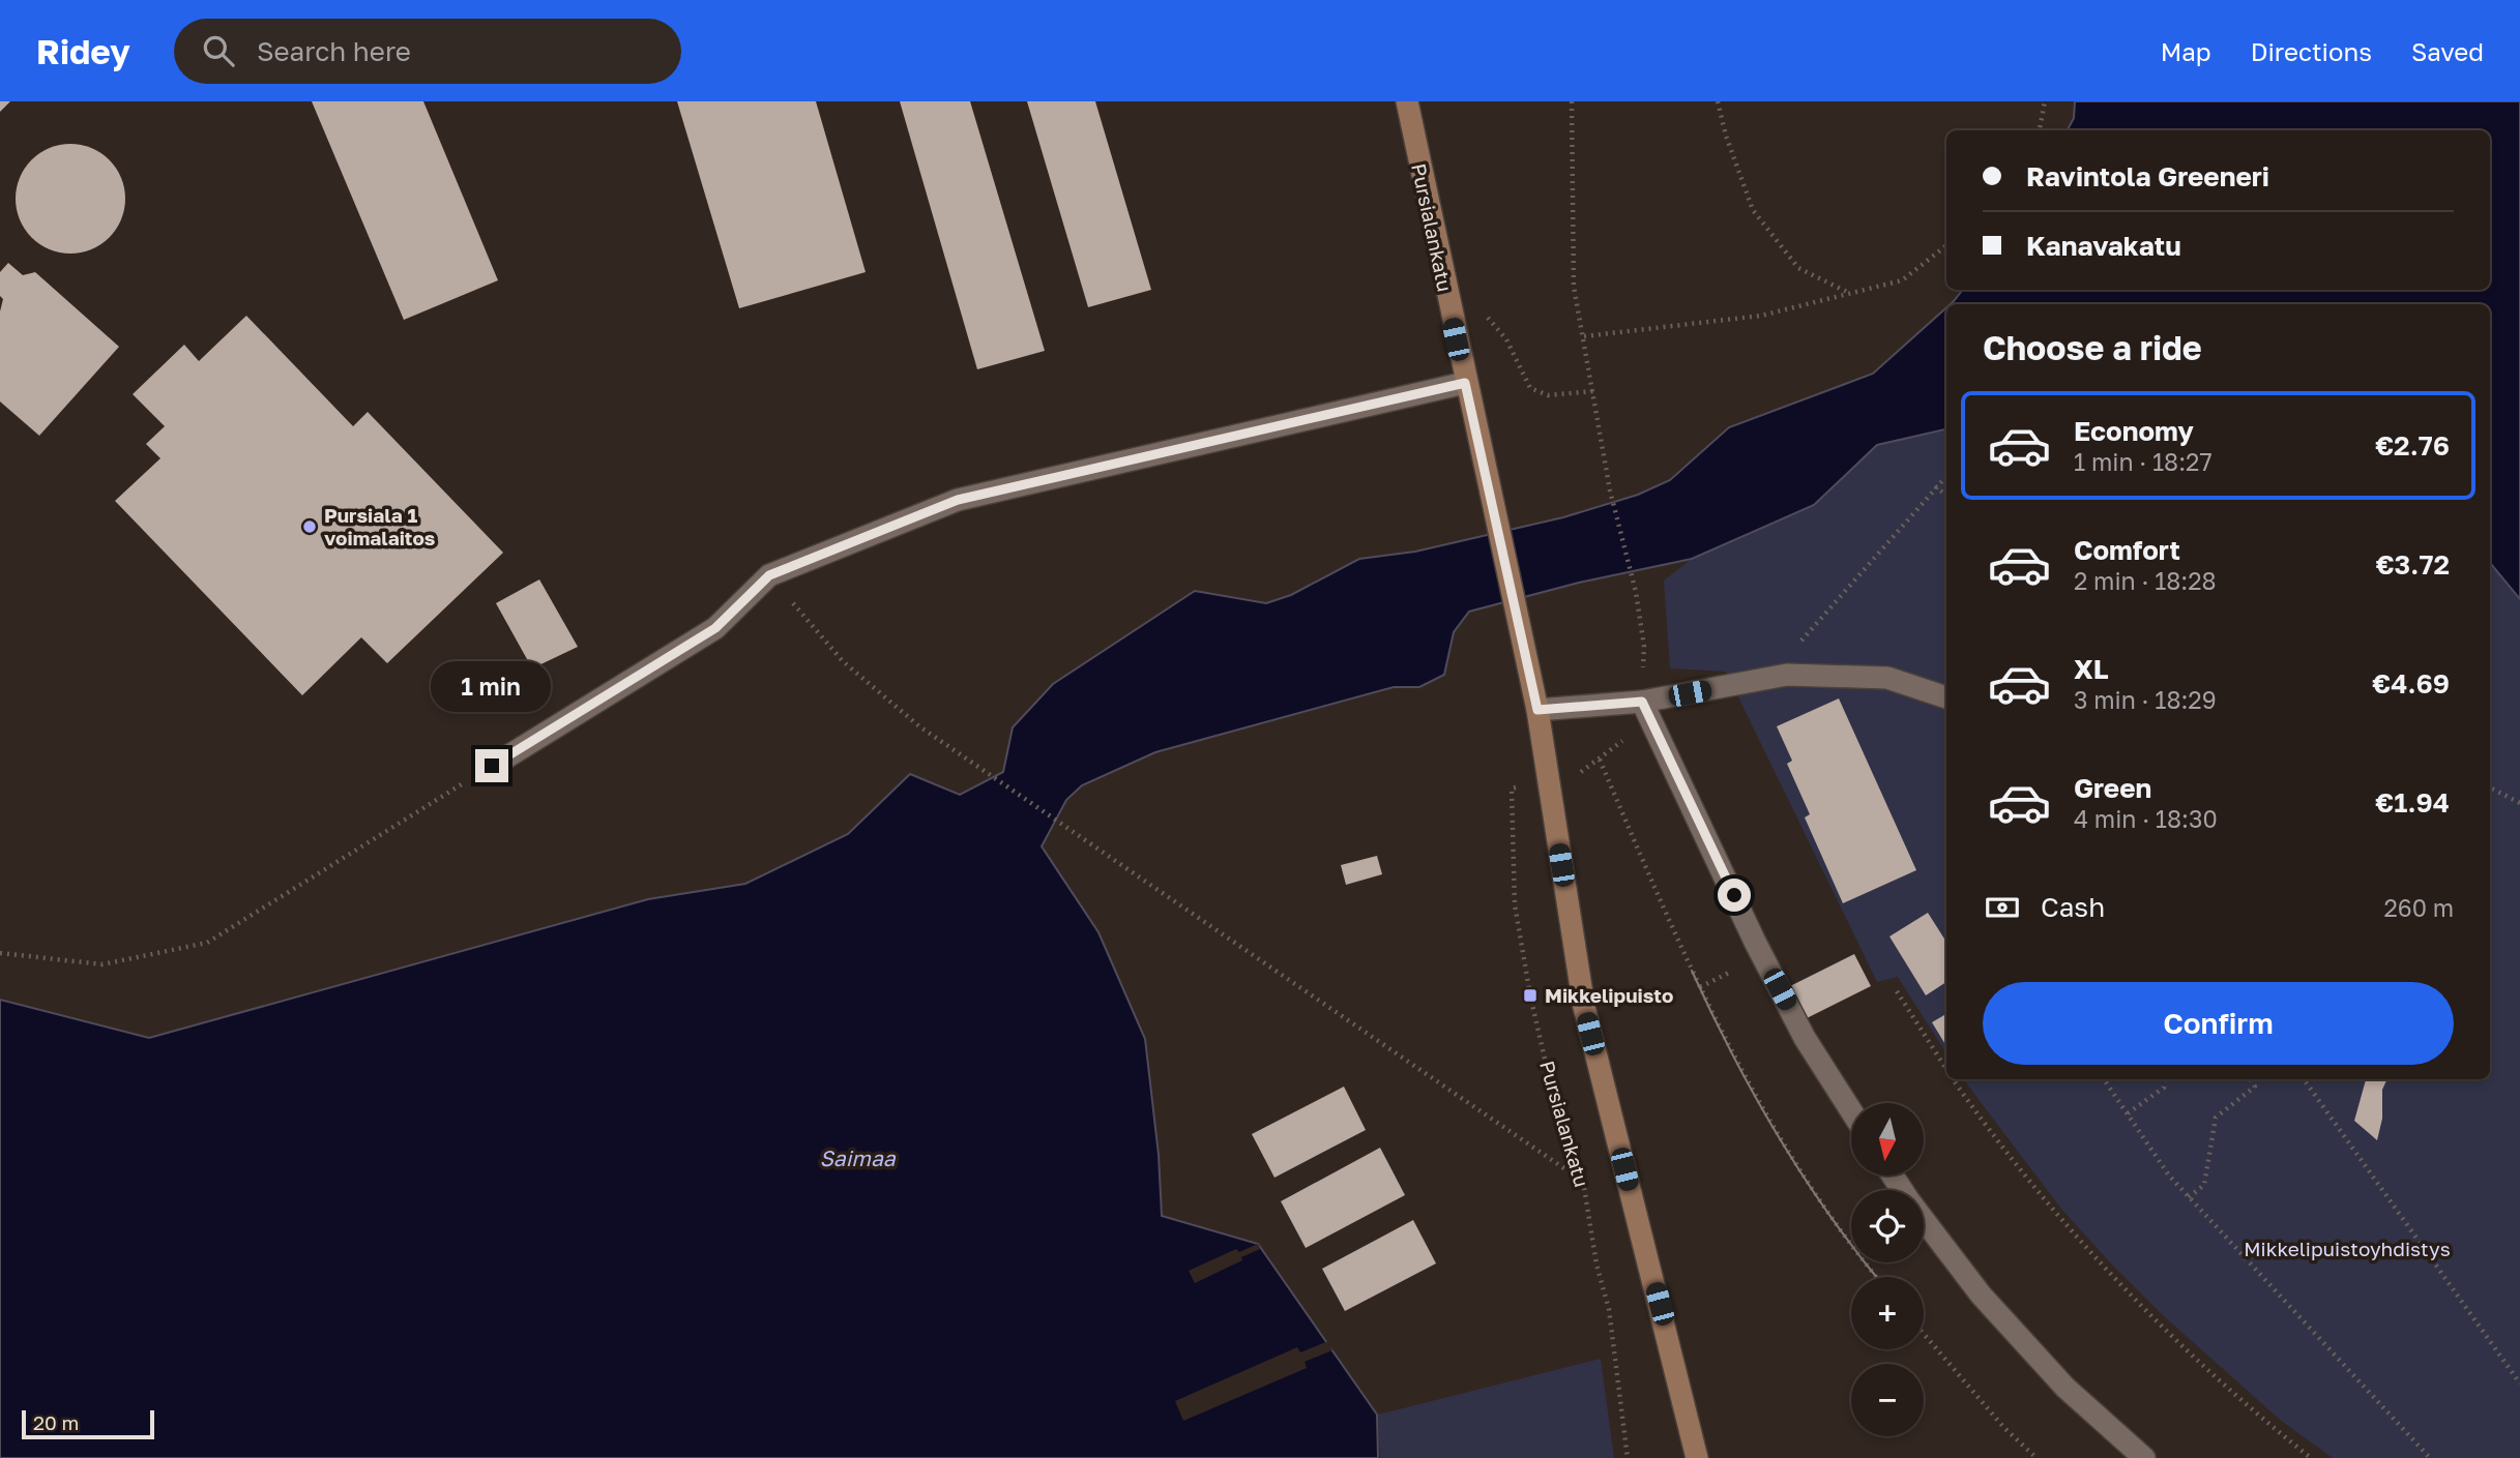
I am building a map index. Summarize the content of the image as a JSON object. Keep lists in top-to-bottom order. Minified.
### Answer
{"streets":{"street":["Pursialankatu"]},"water":["Saimaa"],"parks":["Mikkelipuistoyhdistys"],"places":{"other":["Pursiala 1 voimalaitos"],"transit":["Mikkelipuisto"]},"scale_bar":"20 m","north":"bottom","page":{"header":"Ridey","search":"Search here","nav":["Map","Directions","Saved"],"banner":["Ravintola Greeneri","Kanavakatu"],"heading":"Choose a ride","list":[{"name":"Economy","note":"1 min · 18:27","value":"€2.76"},{"name":"Comfort","note":"2 min · 18:28","value":"€3.72"},{"name":"XL","note":"3 min · 18:29","value":"€4.69"},{"name":"Green","note":"4 min · 18:30","value":"€1.94"}],"bubble":"1 min","pay":["Cash","260 m"],"buttons":"Confirm","map_buttons":["+","−"],"scale":"20 m"}}
